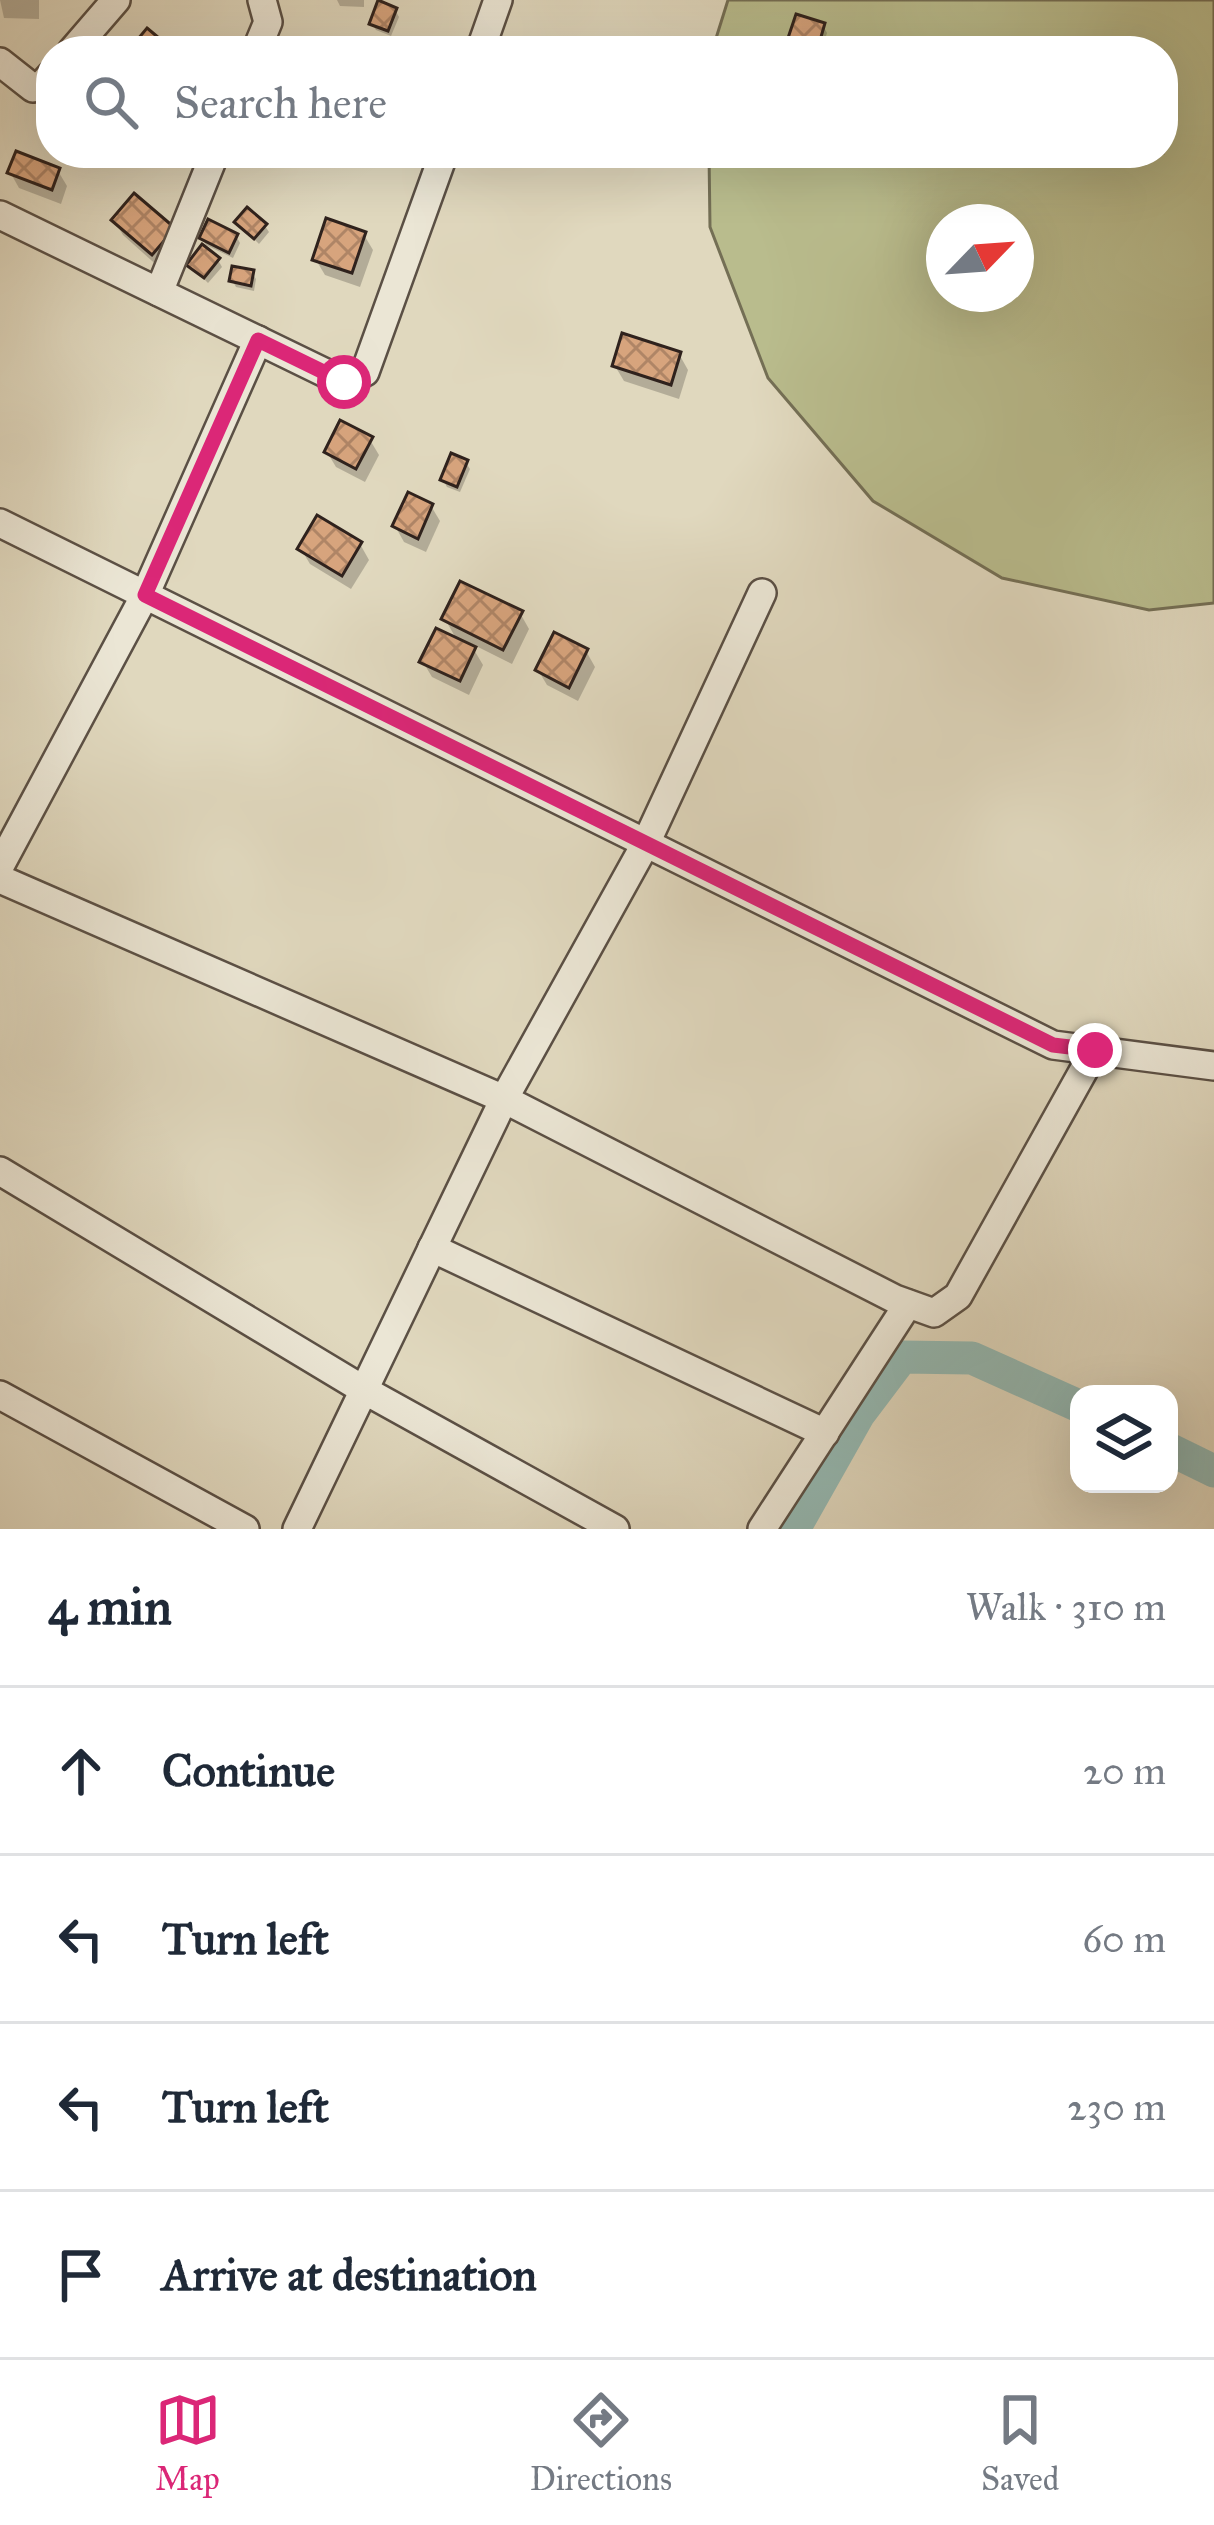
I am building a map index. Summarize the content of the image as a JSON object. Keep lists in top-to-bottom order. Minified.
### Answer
{"north":"top right","page":{"search":"Search here","heading":["4 min","Walk · 310 m"],"list":[["Continue","20 m"],["Turn left","60 m"],["Turn left","230 m"],"Arrive at destination"],"nav":["Map","Directions","Saved"]}}
